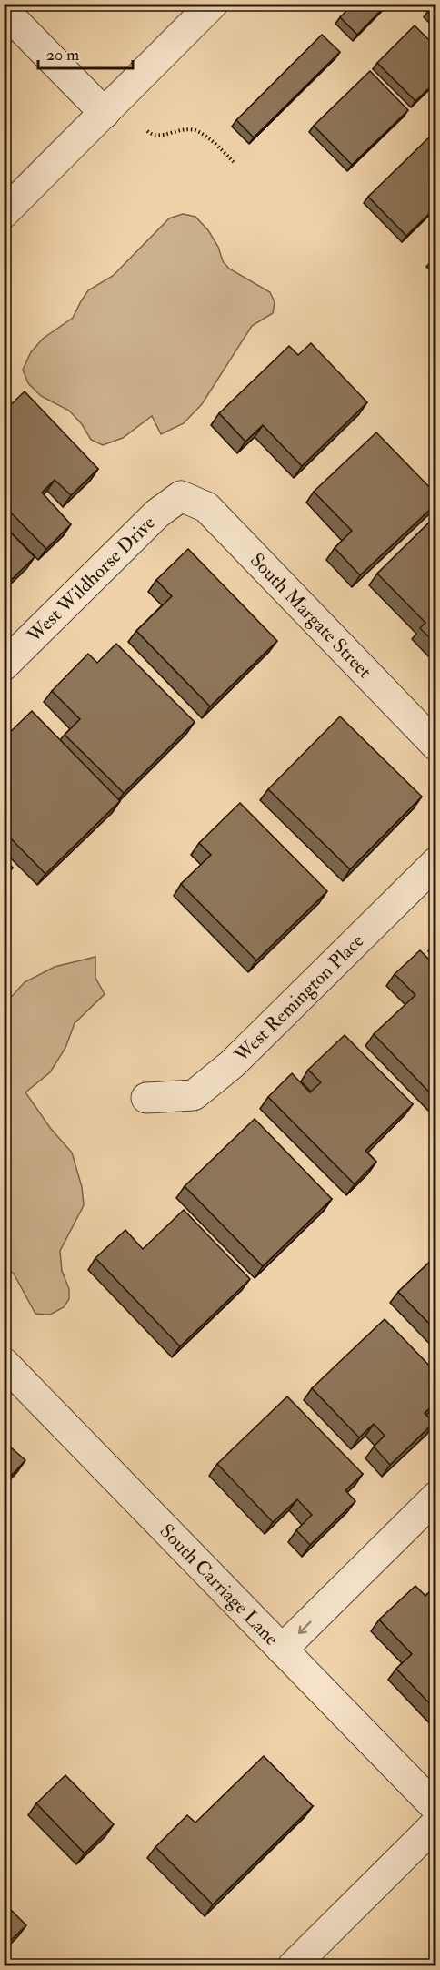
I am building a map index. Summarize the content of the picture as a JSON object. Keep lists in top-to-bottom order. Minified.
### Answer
{"streets":{"street":["West Wildhorse Drive","South Margate Street","West Remington Place","South Carriage Lane"]},"crossings":[["West Wildhorse Drive","South Margate Street"]],"scale_bar":"20 m"}
